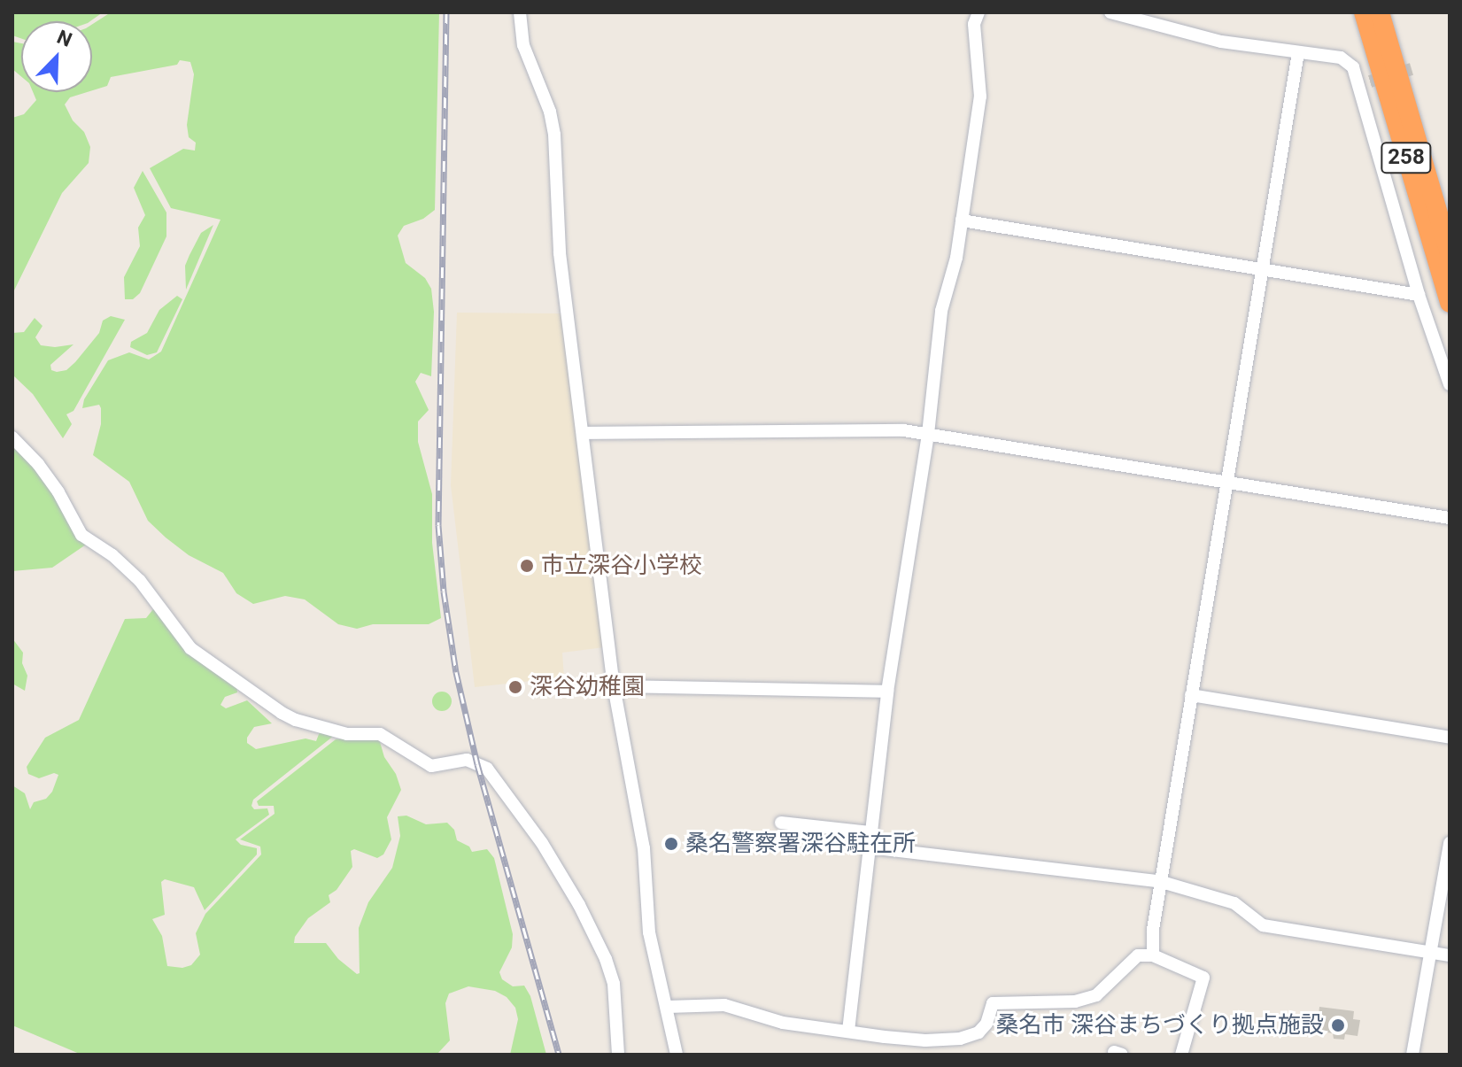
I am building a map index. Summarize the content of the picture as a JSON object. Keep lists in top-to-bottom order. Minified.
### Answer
{"streets":{"highway":["258"]},"places":["市立深谷小学校","深谷幼稚園","桑名警察署深谷駐在所","桑名市 深谷まちづくり拠点施設"],"north":"top right"}
